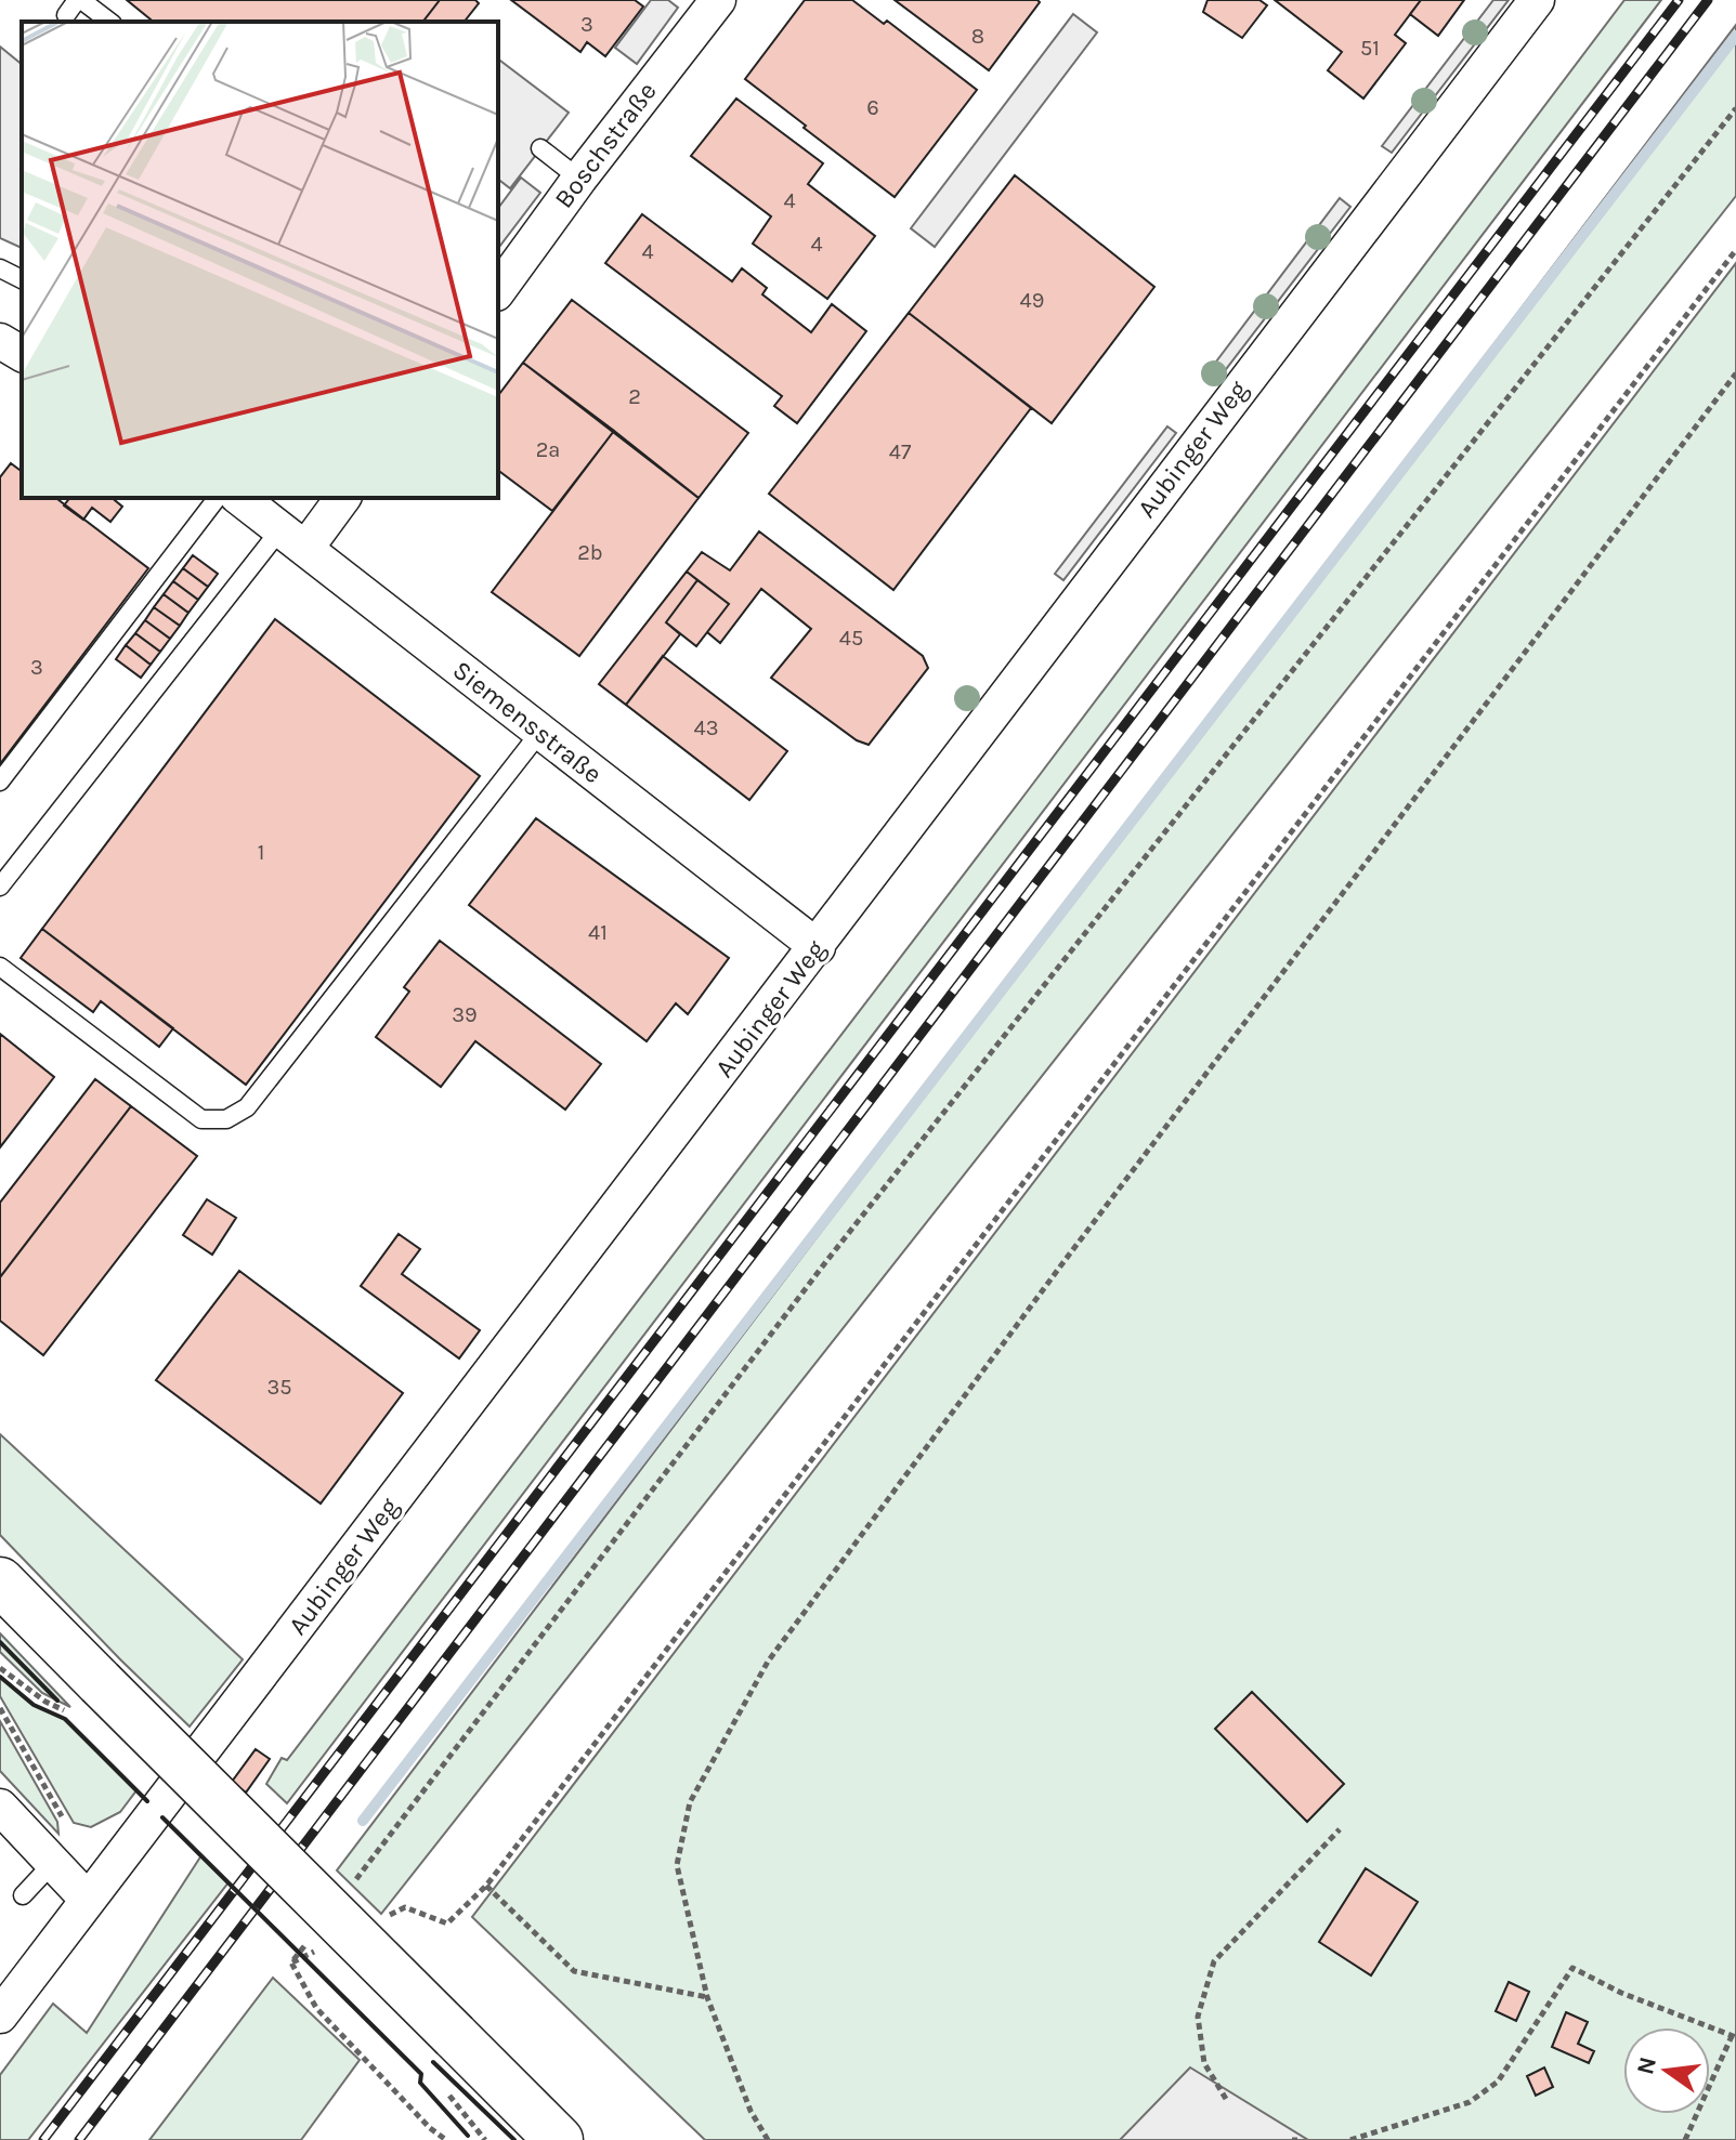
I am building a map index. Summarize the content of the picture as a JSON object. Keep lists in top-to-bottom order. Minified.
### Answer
{"streets":{"street":["Boschstraße","Aubinger Weg","Siemensstraße"]},"crossings":[["Aubinger Weg","Siemensstraße"]],"house_numbers":["3","8","51","6","4","4","4","49","2","2a","47","2b","45","3","43","1","41","39","35"],"north":"left"}
